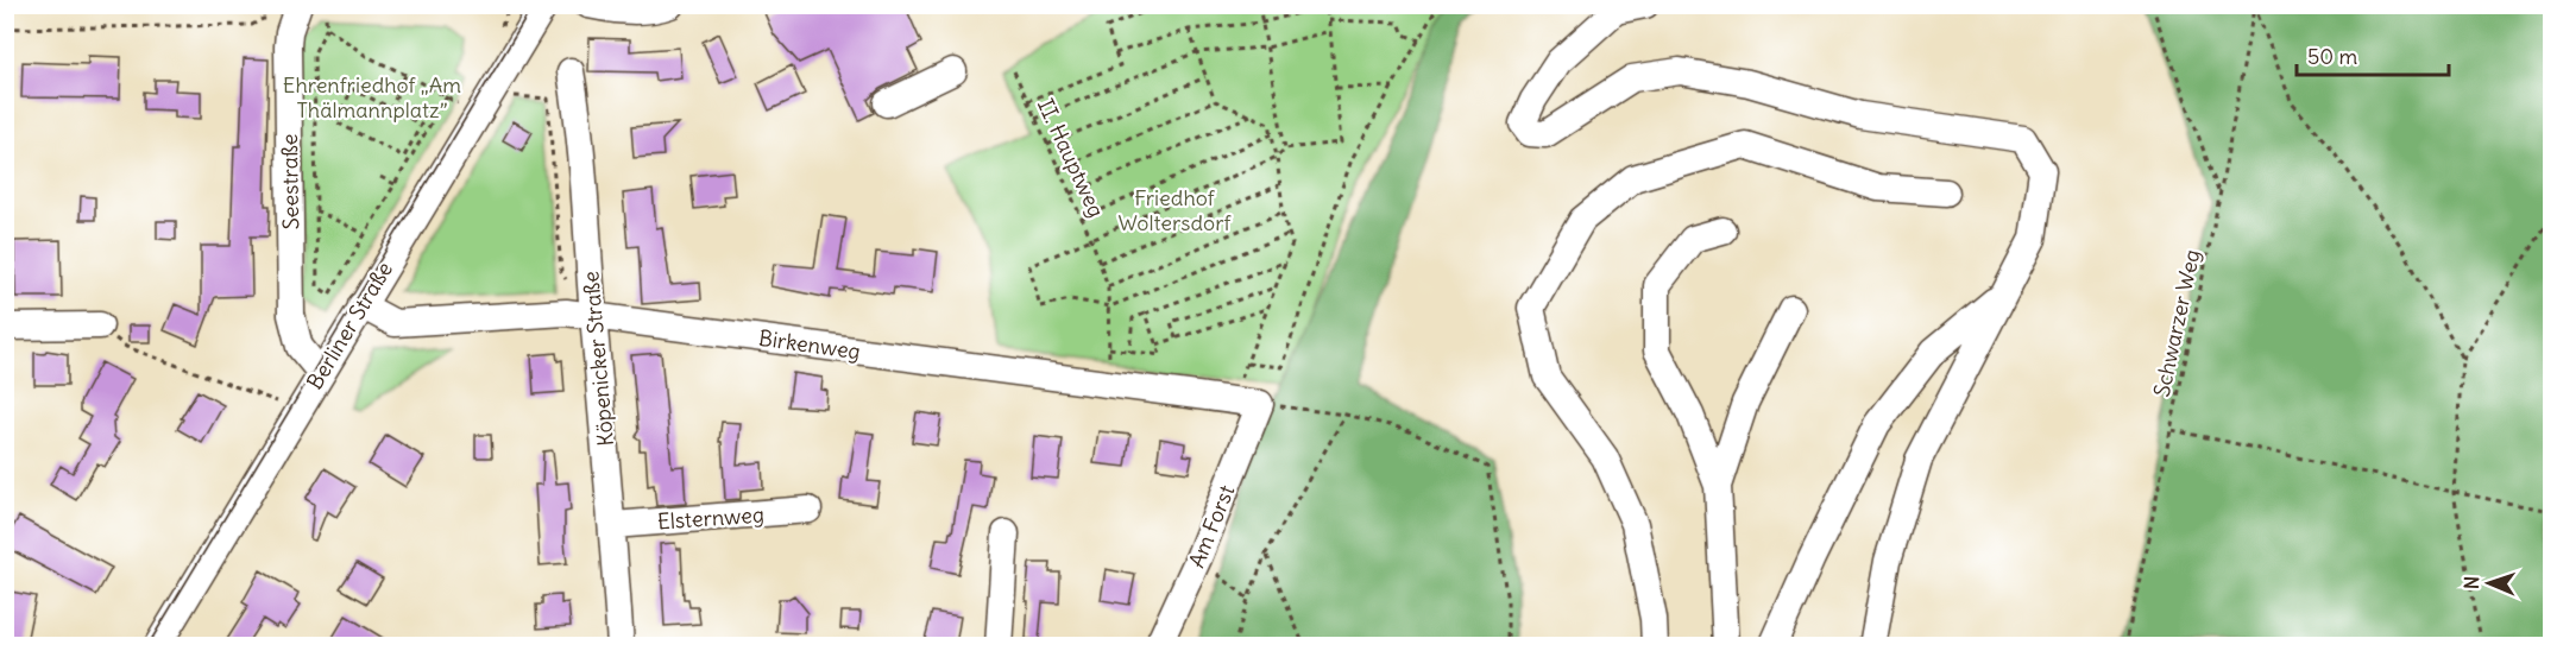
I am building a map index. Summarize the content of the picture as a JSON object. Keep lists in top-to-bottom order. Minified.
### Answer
{"streets":{"street":["Seestraße","Berliner Straße","Birkenweg","Köpenicker Straße","Elsternweg","Am Forst"],"path":["II. Hauptweg","Schwarzer Weg"]},"crossings":[["II. Hauptweg","Birkenweg"],["Seestraße","Berliner Straße"],["Berliner Straße","Birkenweg"],["Birkenweg","Köpenicker Straße"],["Birkenweg","Am Forst"],["Köpenicker Straße","Elsternweg"]],"parks":["Ehrenfriedhof „Am Thälmannplatz”","Friedhof Woltersdorf"],"scale_bar":"50 m","north":"left"}
